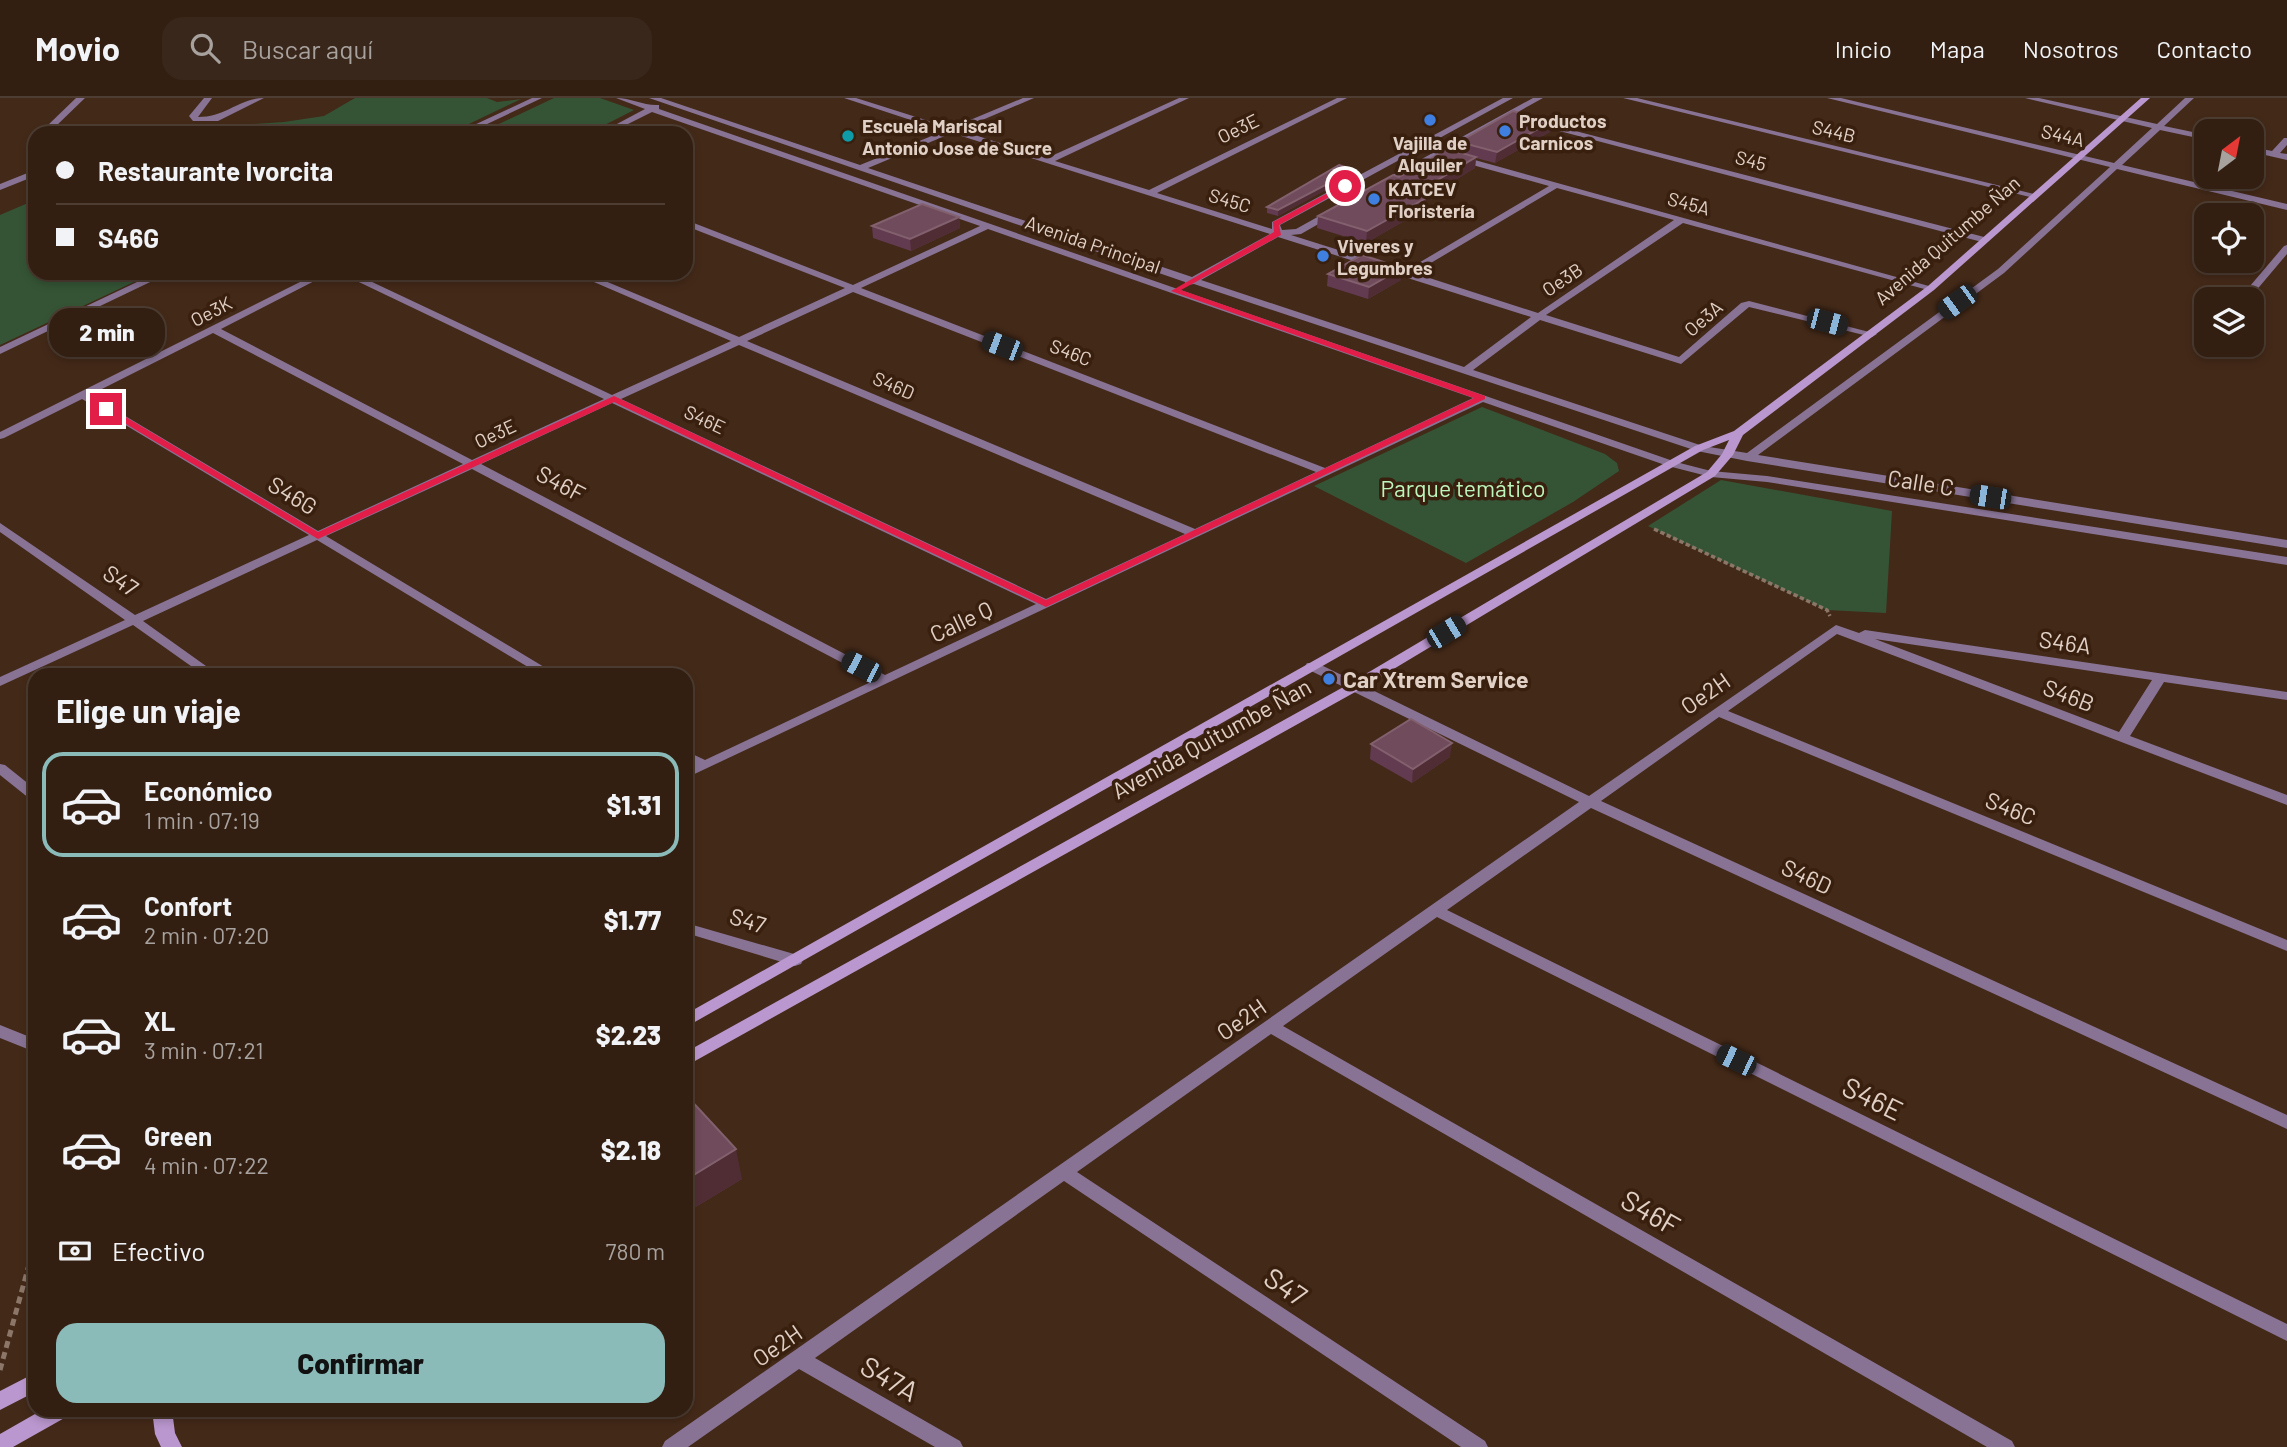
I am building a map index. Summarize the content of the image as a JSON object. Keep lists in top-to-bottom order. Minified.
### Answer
{"streets":{"street":["Oe3E","S44B","S44A","S45","S45C","S45A","Avenida Quitumbe Ñan","Avenida Principal","Oe3B","Oe3K","Oe3A","S46C","S46D","S46E","Calle C","S46F","S46G","S47","Calle Q","S46A","Oe2H","S46B","S47A"]},"crossings":[["Oe3E","S45C"],["Oe3E","Avenida Principal"],["Oe3E","S46C"],["Oe3E","S46D"],["Oe3E","S46E"],["Oe3E","S46F"],["Oe3E","S46G"],["Oe3E","S47"],["S44B","Avenida Quitumbe Ñan"],["S44A","Avenida Quitumbe Ñan"],["S45","Avenida Quitumbe Ñan"],["S45C","Oe3B"],["S45C","Oe3A"],["S45A","Avenida Quitumbe Ñan"],["S45A","Oe3B"],["Avenida Quitumbe Ñan","Avenida Principal"],["Avenida Quitumbe Ñan","Oe3A"],["Avenida Quitumbe Ñan","S46D"],["Avenida Quitumbe Ñan","Calle C"],["Avenida Quitumbe Ñan","S47"],["Avenida Principal","Oe3B"],["Avenida Principal","Calle C"],["Avenida Principal","Calle Q"],["Oe3K","S46F"],["Oe3K","S46G"],["S46C","Calle Q"],["S46C","Oe2H"],["S46D","Calle Q"],["S46D","Oe2H"],["S46E","Calle Q"],["S46E","Oe2H"],["S46F","Calle Q"],["S46F","Oe2H"],["S47","Oe2H"],["S46A","Oe2H"],["S46A","S46B"],["Oe2H","S46B"],["Oe2H","S47A"]],"parks":["Parque temático"],"places":["Vajilla de Alquiler","Productos Carnicos","Escuela Mariscal Antonio Jose de Sucre","KATCEV Floristería","Viveres y Legumbres","Car Xtrem Service"],"north":"top right","page":{"header":"Movio","search":"Buscar aquí","nav":["Inicio","Mapa","Nosotros","Contacto"],"banner":["Restaurante Ivorcita","S46G"],"bubble":"2 min","heading":"Elige un viaje","list":[{"name":"Económico","note":"1 min · 07:19","value":"$1.31"},{"name":"Confort","note":"2 min · 07:20","value":"$1.77"},{"name":"XL","note":"3 min · 07:21","value":"$2.23"},{"name":"Green","note":"4 min · 07:22","value":"$2.18"}],"pay":["Efectivo","780 m"],"buttons":"Confirmar"}}
